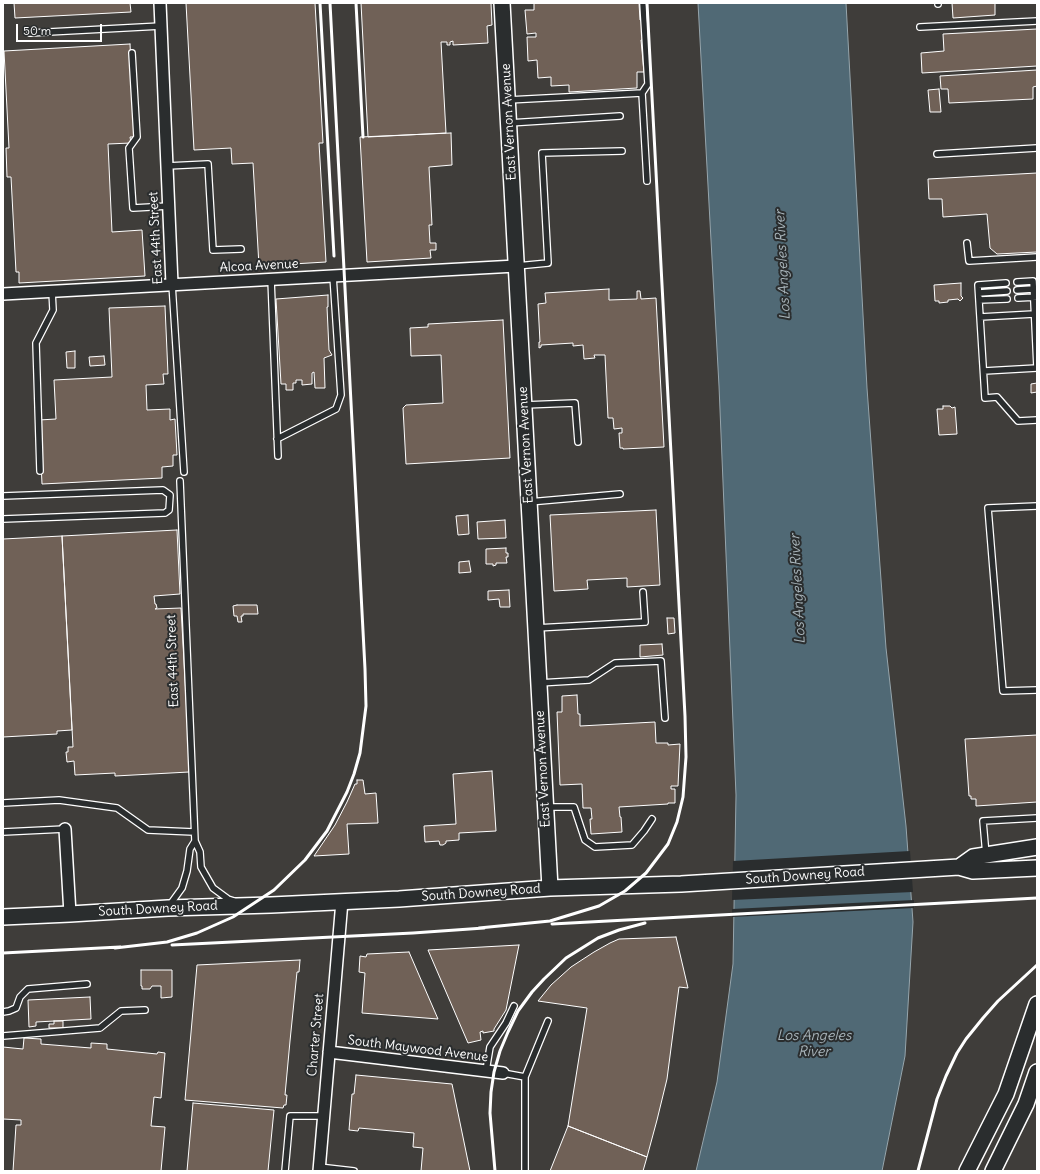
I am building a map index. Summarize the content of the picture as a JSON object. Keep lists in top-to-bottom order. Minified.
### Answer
{"streets":{"main road":["East Vernon Avenue","South Downey Road"],"street":["East 44th Street","Alcoa Avenue","Charter Street","South Maywood Avenue"]},"crossings":[["East Vernon Avenue","Alcoa Avenue"],["East Vernon Avenue","South Downey Road"],["East 44th Street","Alcoa Avenue"],["East 44th Street","South Downey Road"],["South Downey Road","Charter Street"],["Charter Street","South Maywood Avenue"]],"water":["Los Angeles River"],"scale_bar":"50 m"}
